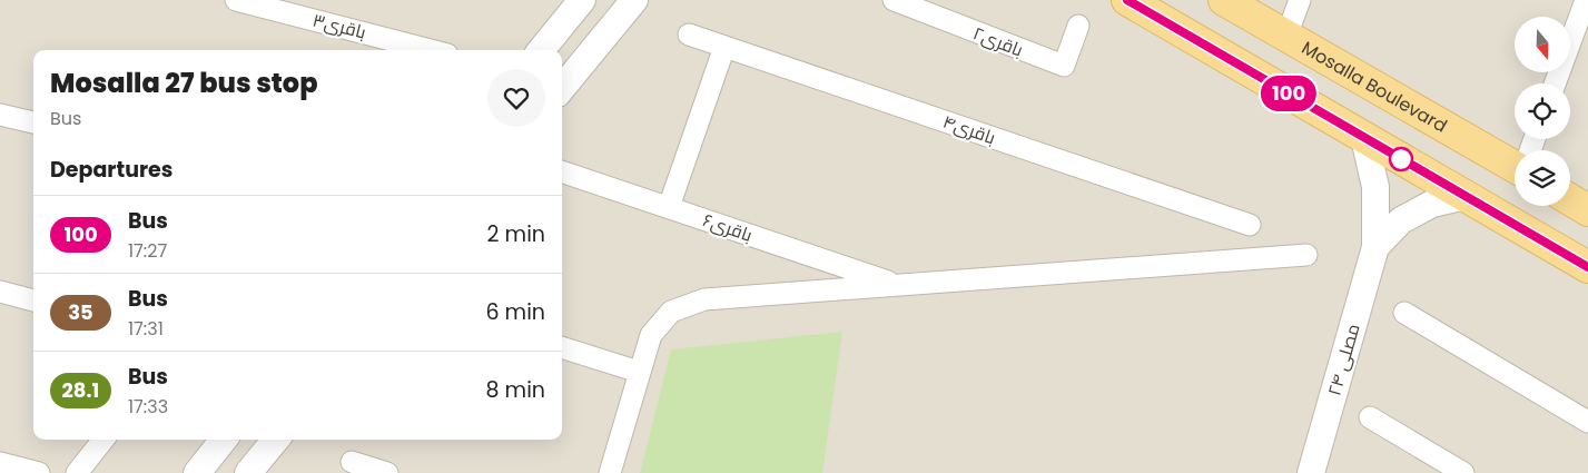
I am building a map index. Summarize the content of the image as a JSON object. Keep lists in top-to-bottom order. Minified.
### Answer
{"streets":{"main road":["Mosalla Boulevard"],"street":["باقری۳","باقری۲","باقری۴","باقری۶","مصلی ۲۴"]},"lines":["bus line 100"],"north":"bottom","page":{"on_map":"100","heading":[["Mosalla 27 bus stop","Bus"],"Departures"],"list":[{"mark":"100","name":"Bus","note":"17:27","value":"2 min"},{"mark":"35","name":"Bus","note":"17:31","value":"6 min"},{"mark":"28.1","name":"Bus","note":"17:33","value":"8 min"}]}}
